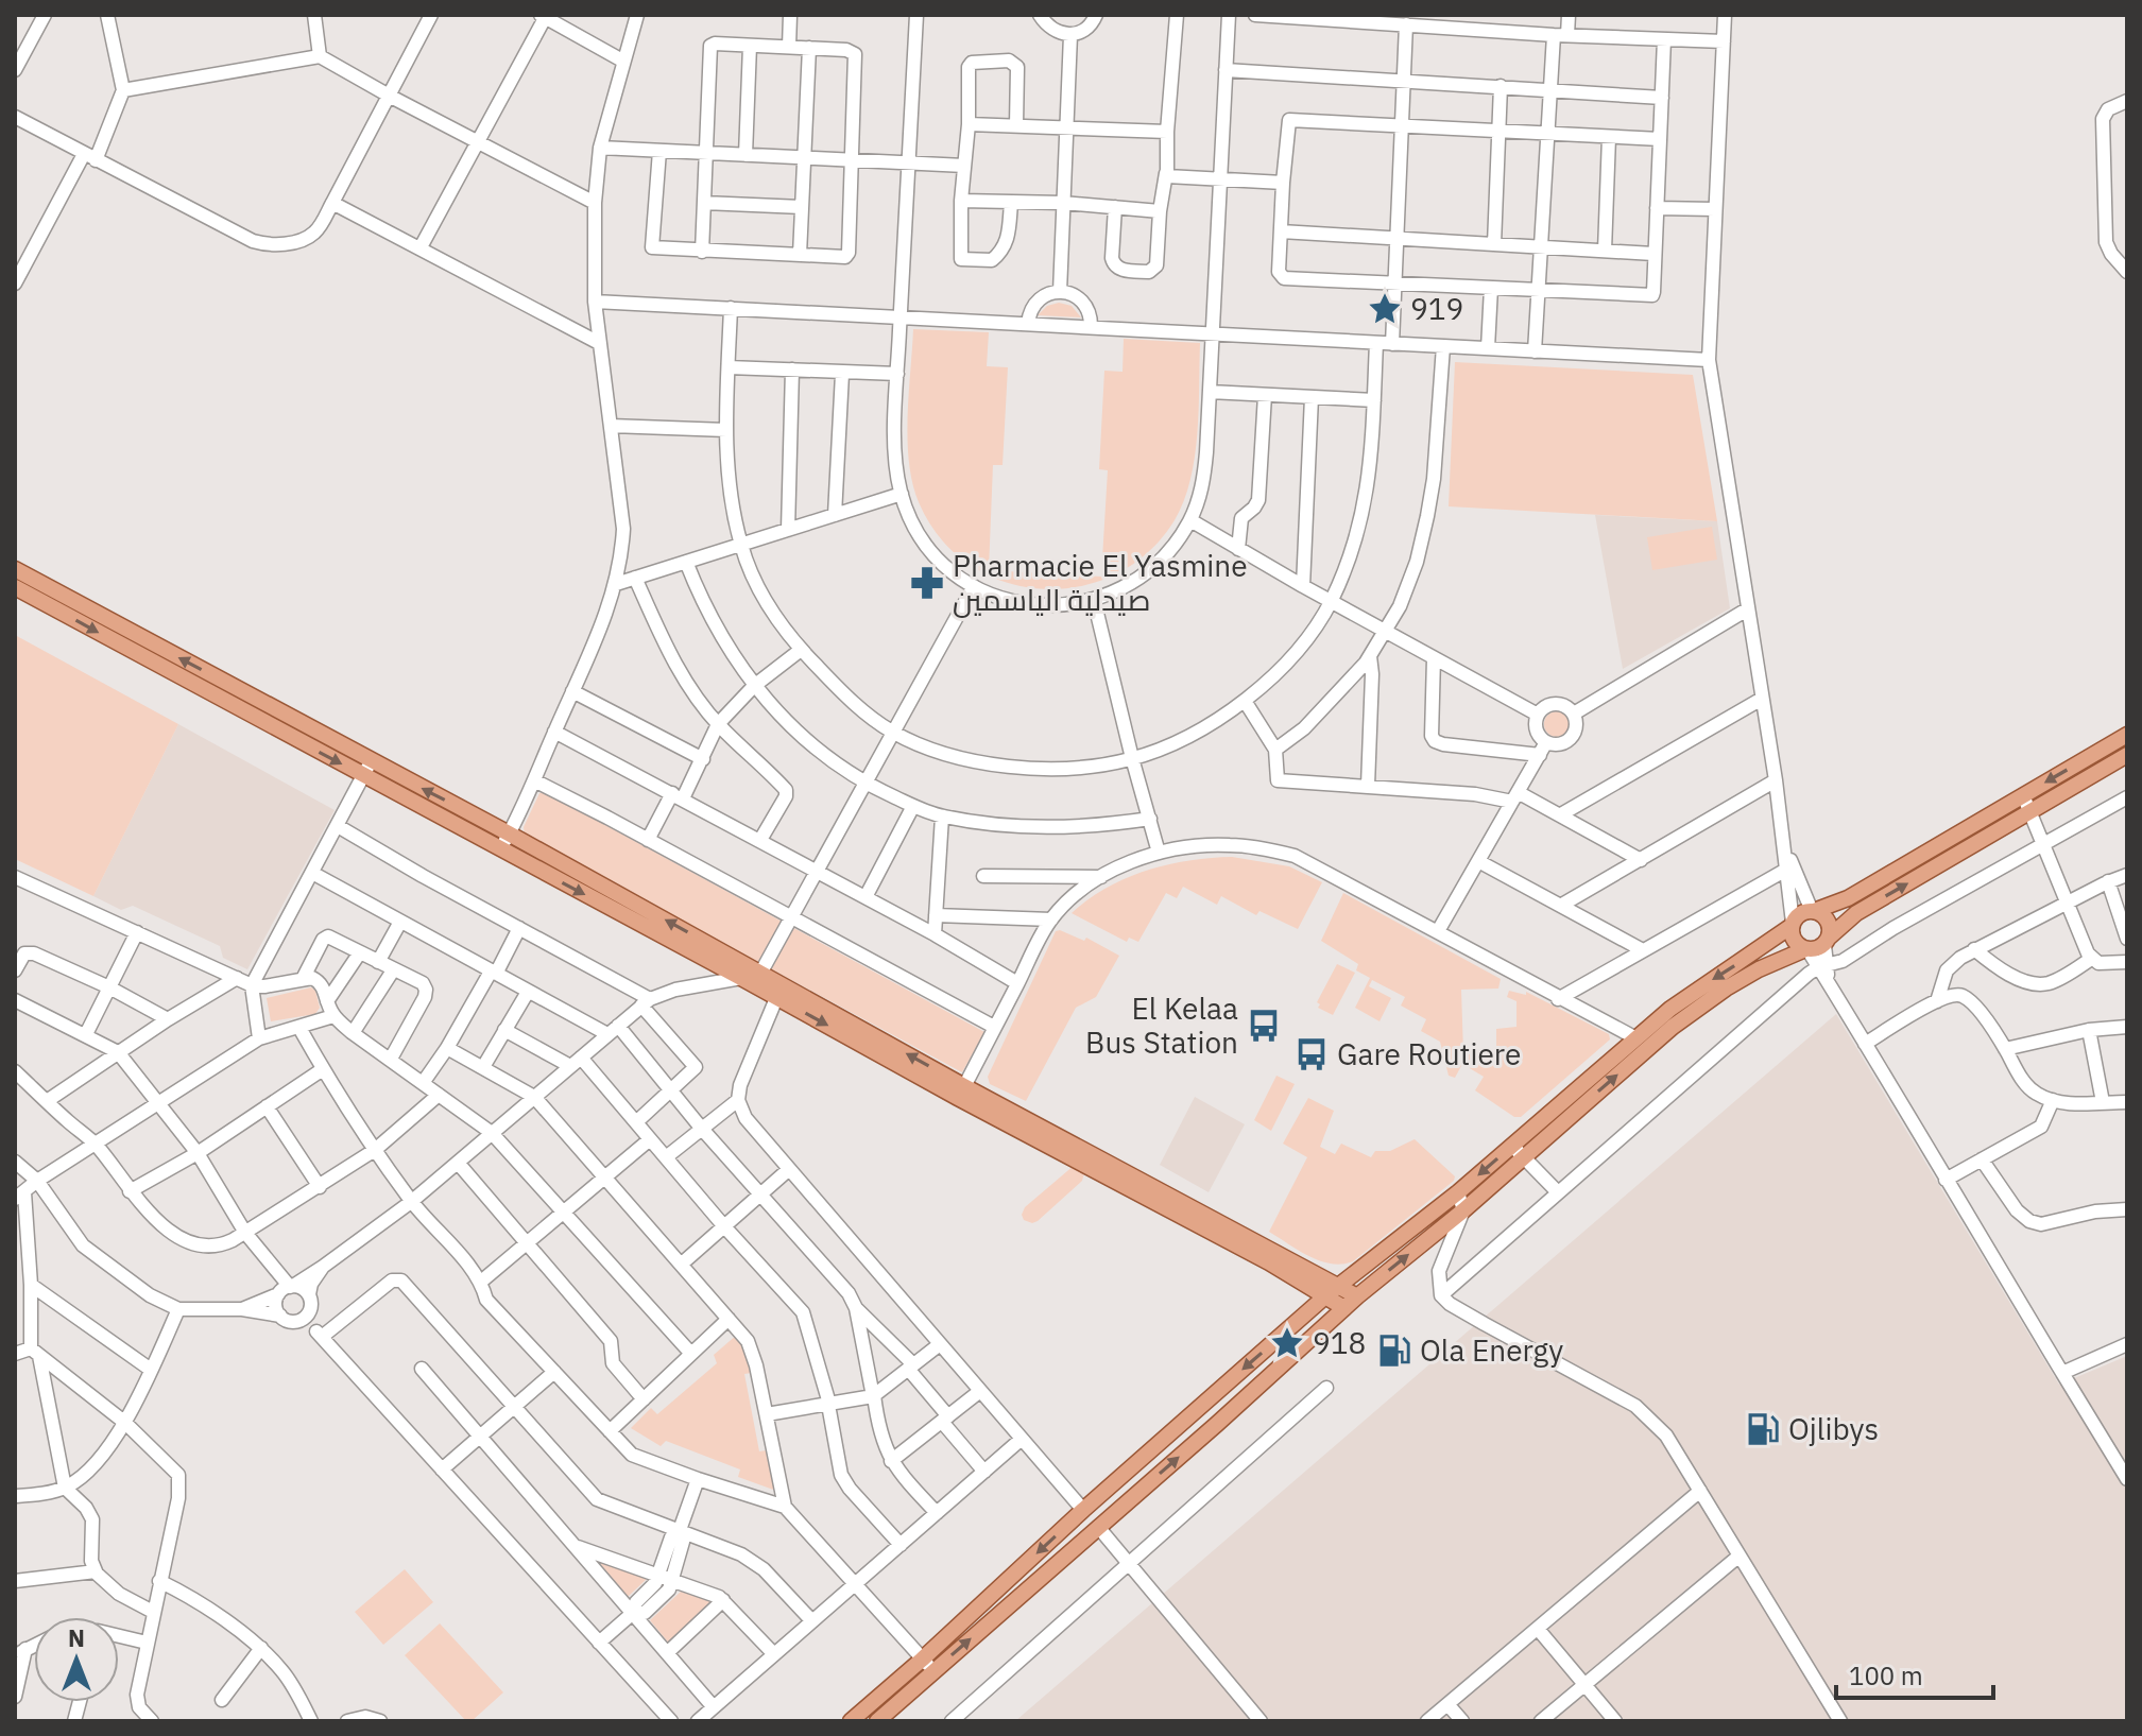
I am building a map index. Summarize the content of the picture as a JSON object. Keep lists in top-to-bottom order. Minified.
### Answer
{"places":{"place":["919","918"],"pharmacy":["Pharmacie El Yasmine صيدلية الياسمين"],"bus stop":["El Kelaa Bus Station","Gare Routiere"],"fuel station":["Ola Energy","Ojlibys"]},"scale_bar":"100 m","north":"top"}
